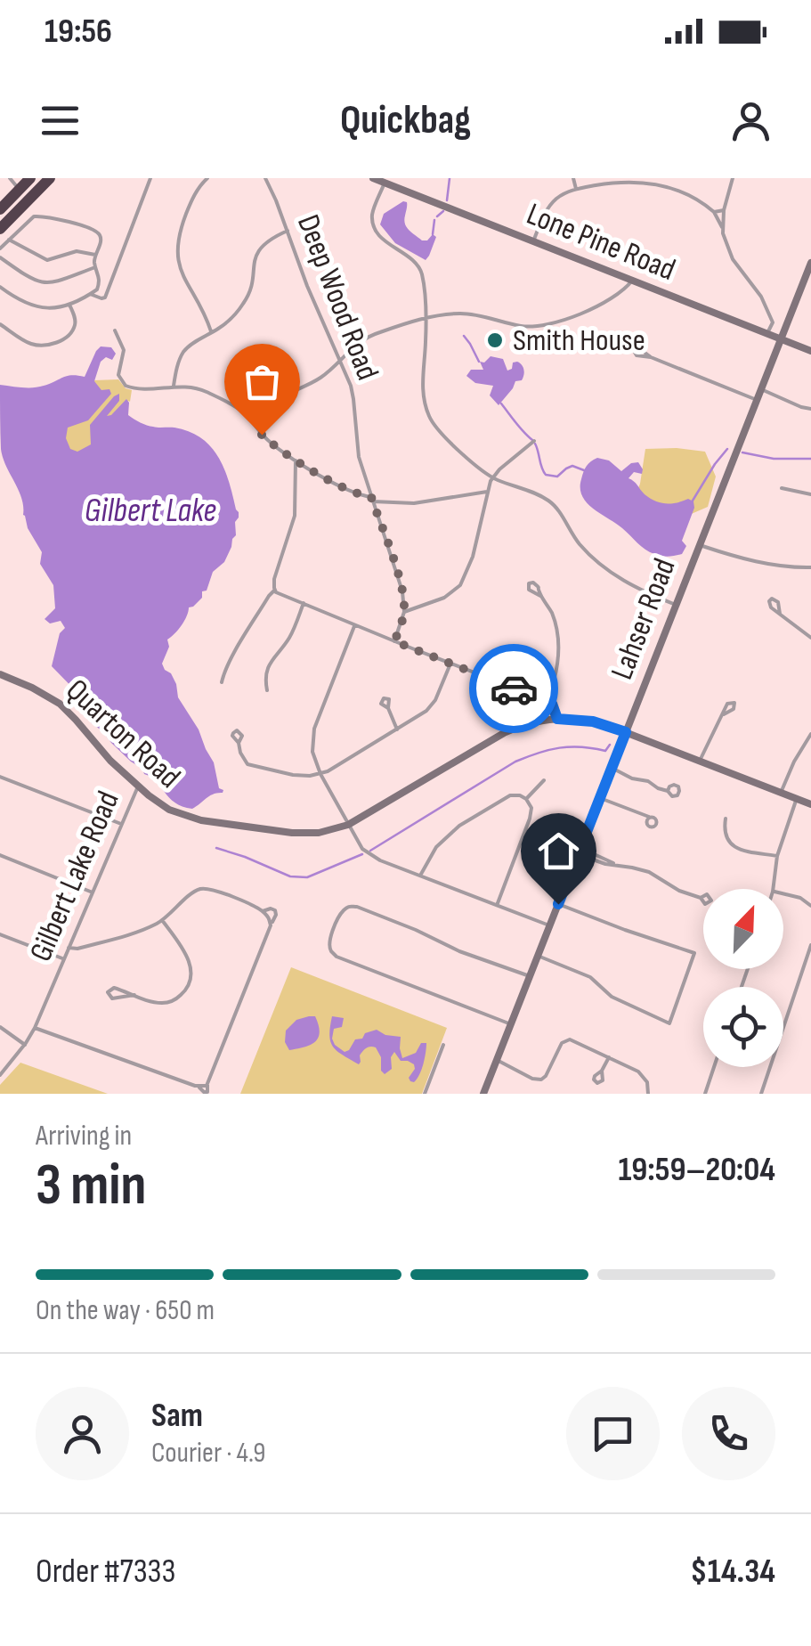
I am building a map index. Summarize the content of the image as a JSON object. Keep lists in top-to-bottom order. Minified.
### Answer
{"streets":{"street":["Lone Pine Road","Deep Wood Road","Lahser Road","Quarton Road","Gilbert Lake Road"]},"crossings":[["Lone Pine Road","Lahser Road"],["Lahser Road","Quarton Road"],["Quarton Road","Gilbert Lake Road"]],"water":["Gilbert Lake"],"places":["Smith House"],"north":"top right","page":{"status":"19:56","header":"Quickbag","heading":["3 min","Arriving in","19:59–20:04"],"panel":["Sam","Courier · 4.9","Order #7333","$14.34"],"bar":"On the way · 650 m"}}
